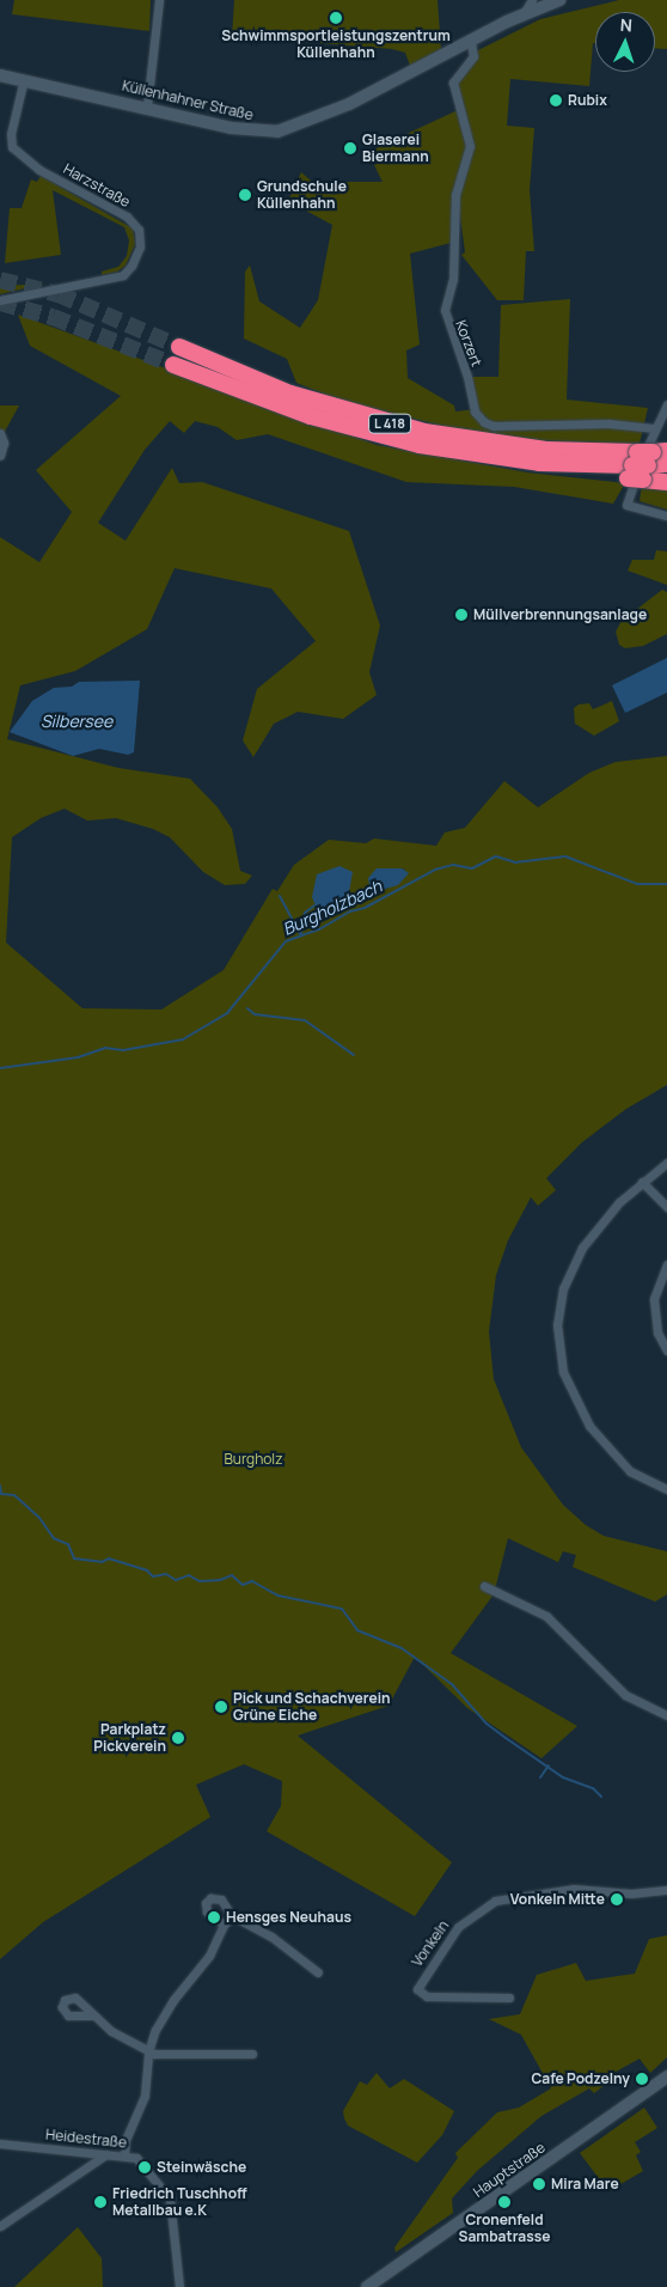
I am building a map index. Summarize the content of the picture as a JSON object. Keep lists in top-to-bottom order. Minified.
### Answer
{"streets":{"highway":["L 418"],"street":["Küllenhahner Straße","Harzstraße","Korzert","Vonkeln","Heidestraße","Hauptstraße"]},"crossings":[["Küllenhahner Straße","Harzstraße"],["Küllenhahner Straße","Korzert"]],"water":["Silbersee","Burgholzbach"],"parks":["Burgholz"],"places":["Schwimmsportleistungszentrum Küllenhahn","Rubix","Glaserei Biermann","Grundschule Küllenhahn","Müllverbrennungsanlage","Pick und Schachverein Grüne Eiche","Parkplatz Pickverein","Vonkeln Mitte","Hensges Neuhaus","Cafe Podzelny","Steinwäsche","Mira Mare","Friedrich Tuschhoff Metallbau e.K","Cronenfeld Sambatrasse"],"north":"top"}
